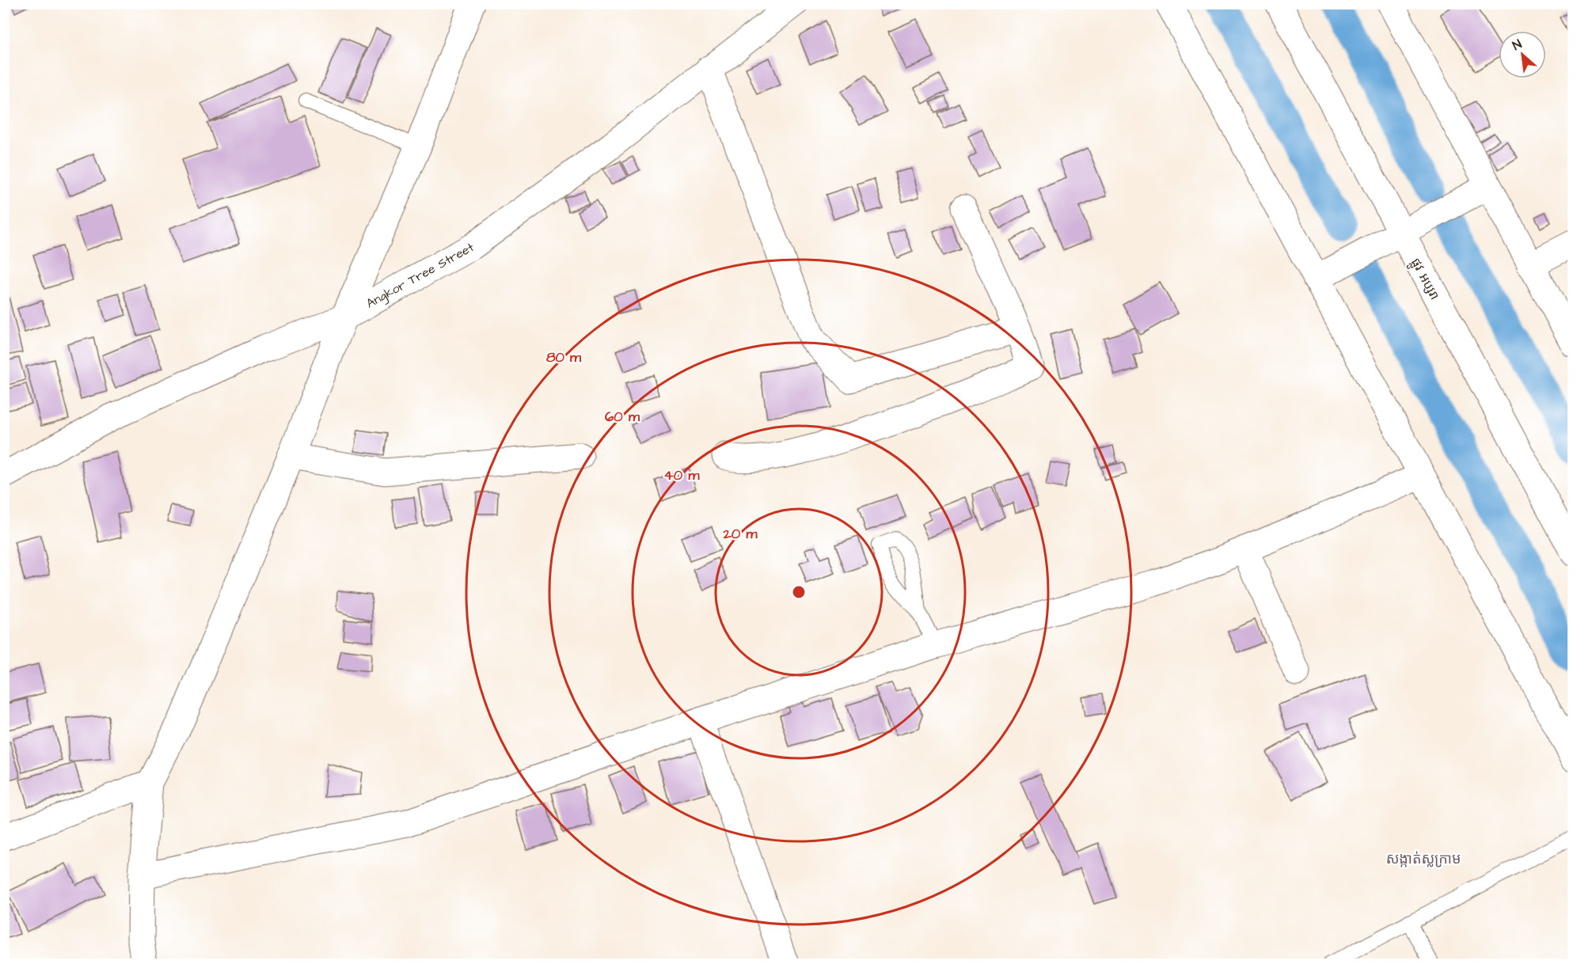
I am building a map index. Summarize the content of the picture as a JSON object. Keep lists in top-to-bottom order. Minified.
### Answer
{"streets":{"street":["Angkor Tree Street","ផ្លូវ អប្សរា"]},"districts":["សង្កាត់ស្លក្រាម"],"north":"top left","rings":["80 m","60 m","40 m","20 m"]}
